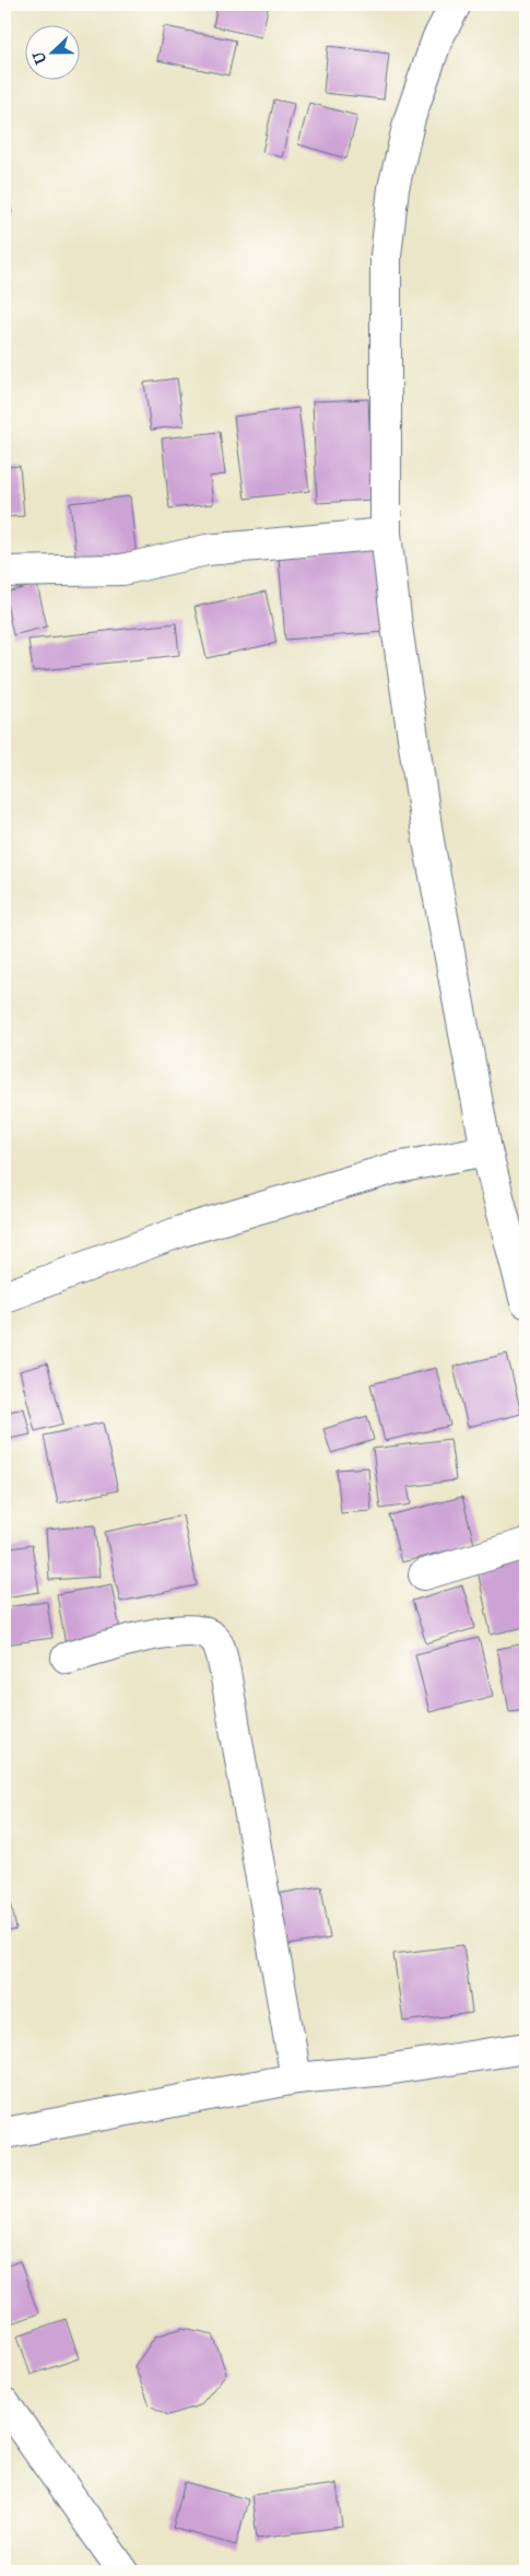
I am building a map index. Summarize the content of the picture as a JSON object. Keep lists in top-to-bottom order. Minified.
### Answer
{"north":"left"}
